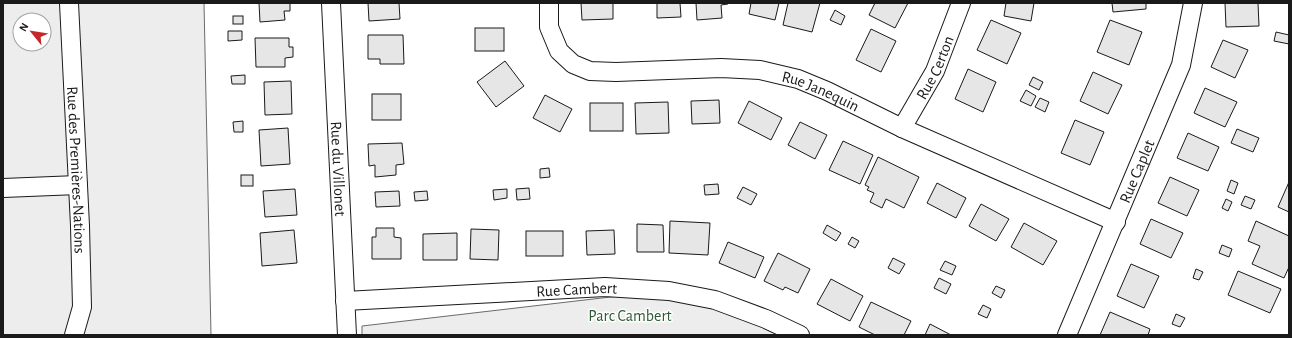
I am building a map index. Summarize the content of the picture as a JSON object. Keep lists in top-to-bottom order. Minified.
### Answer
{"streets":{"street":["Rue Certon","Rue Janequin","Rue du Villonet","Rue des Premières-Nations","Rue Caplet","Rue Cambert"]},"crossings":[["Rue Certon","Rue Janequin"],["Rue Janequin","Rue Caplet"],["Rue du Villonet","Rue Cambert"]],"parks":["Parc Cambert"],"north":"top left"}
